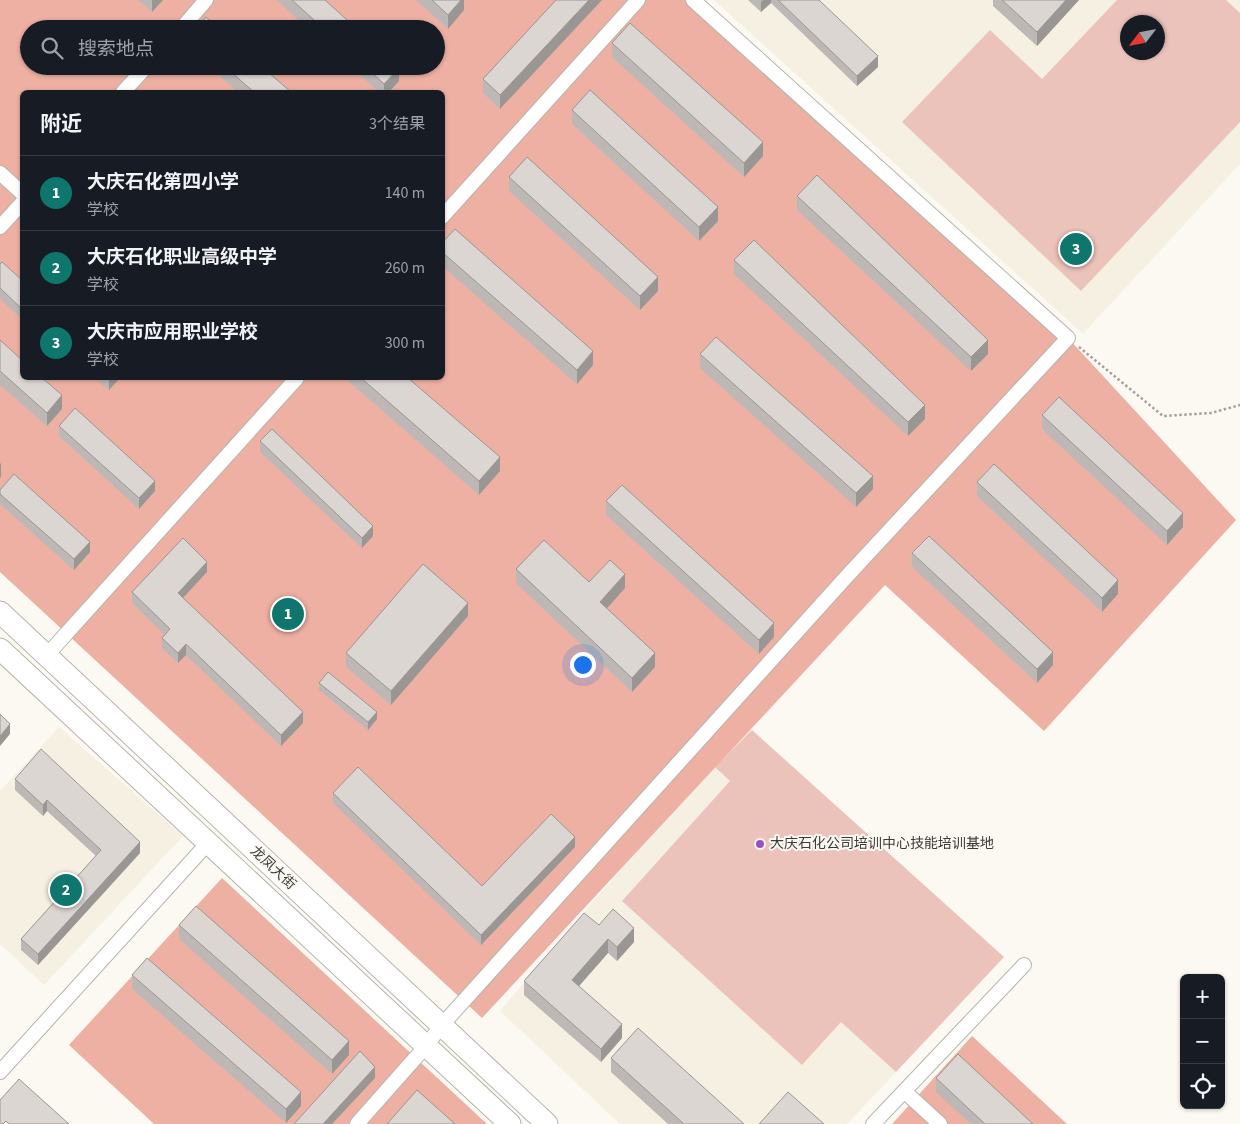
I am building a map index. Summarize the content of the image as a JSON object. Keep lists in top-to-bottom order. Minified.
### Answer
{"streets":{"main road":["龙凤大街"]},"places":["大庆石化公司培训中心技能培训基地"],"north":"bottom left","page":{"search":"搜索地点","heading":["附近","3个结果"],"list":[{"mark":"1","name":"大庆石化第四小学","note":"学校","value":"140 m"},{"mark":"2","name":"大庆石化职业高级中学","note":"学校","value":"260 m"},{"mark":"3","name":"大庆市应用职业学校","note":"学校","value":"300 m"}],"pins":["3","1","2"],"map_buttons":["+","−"]}}
